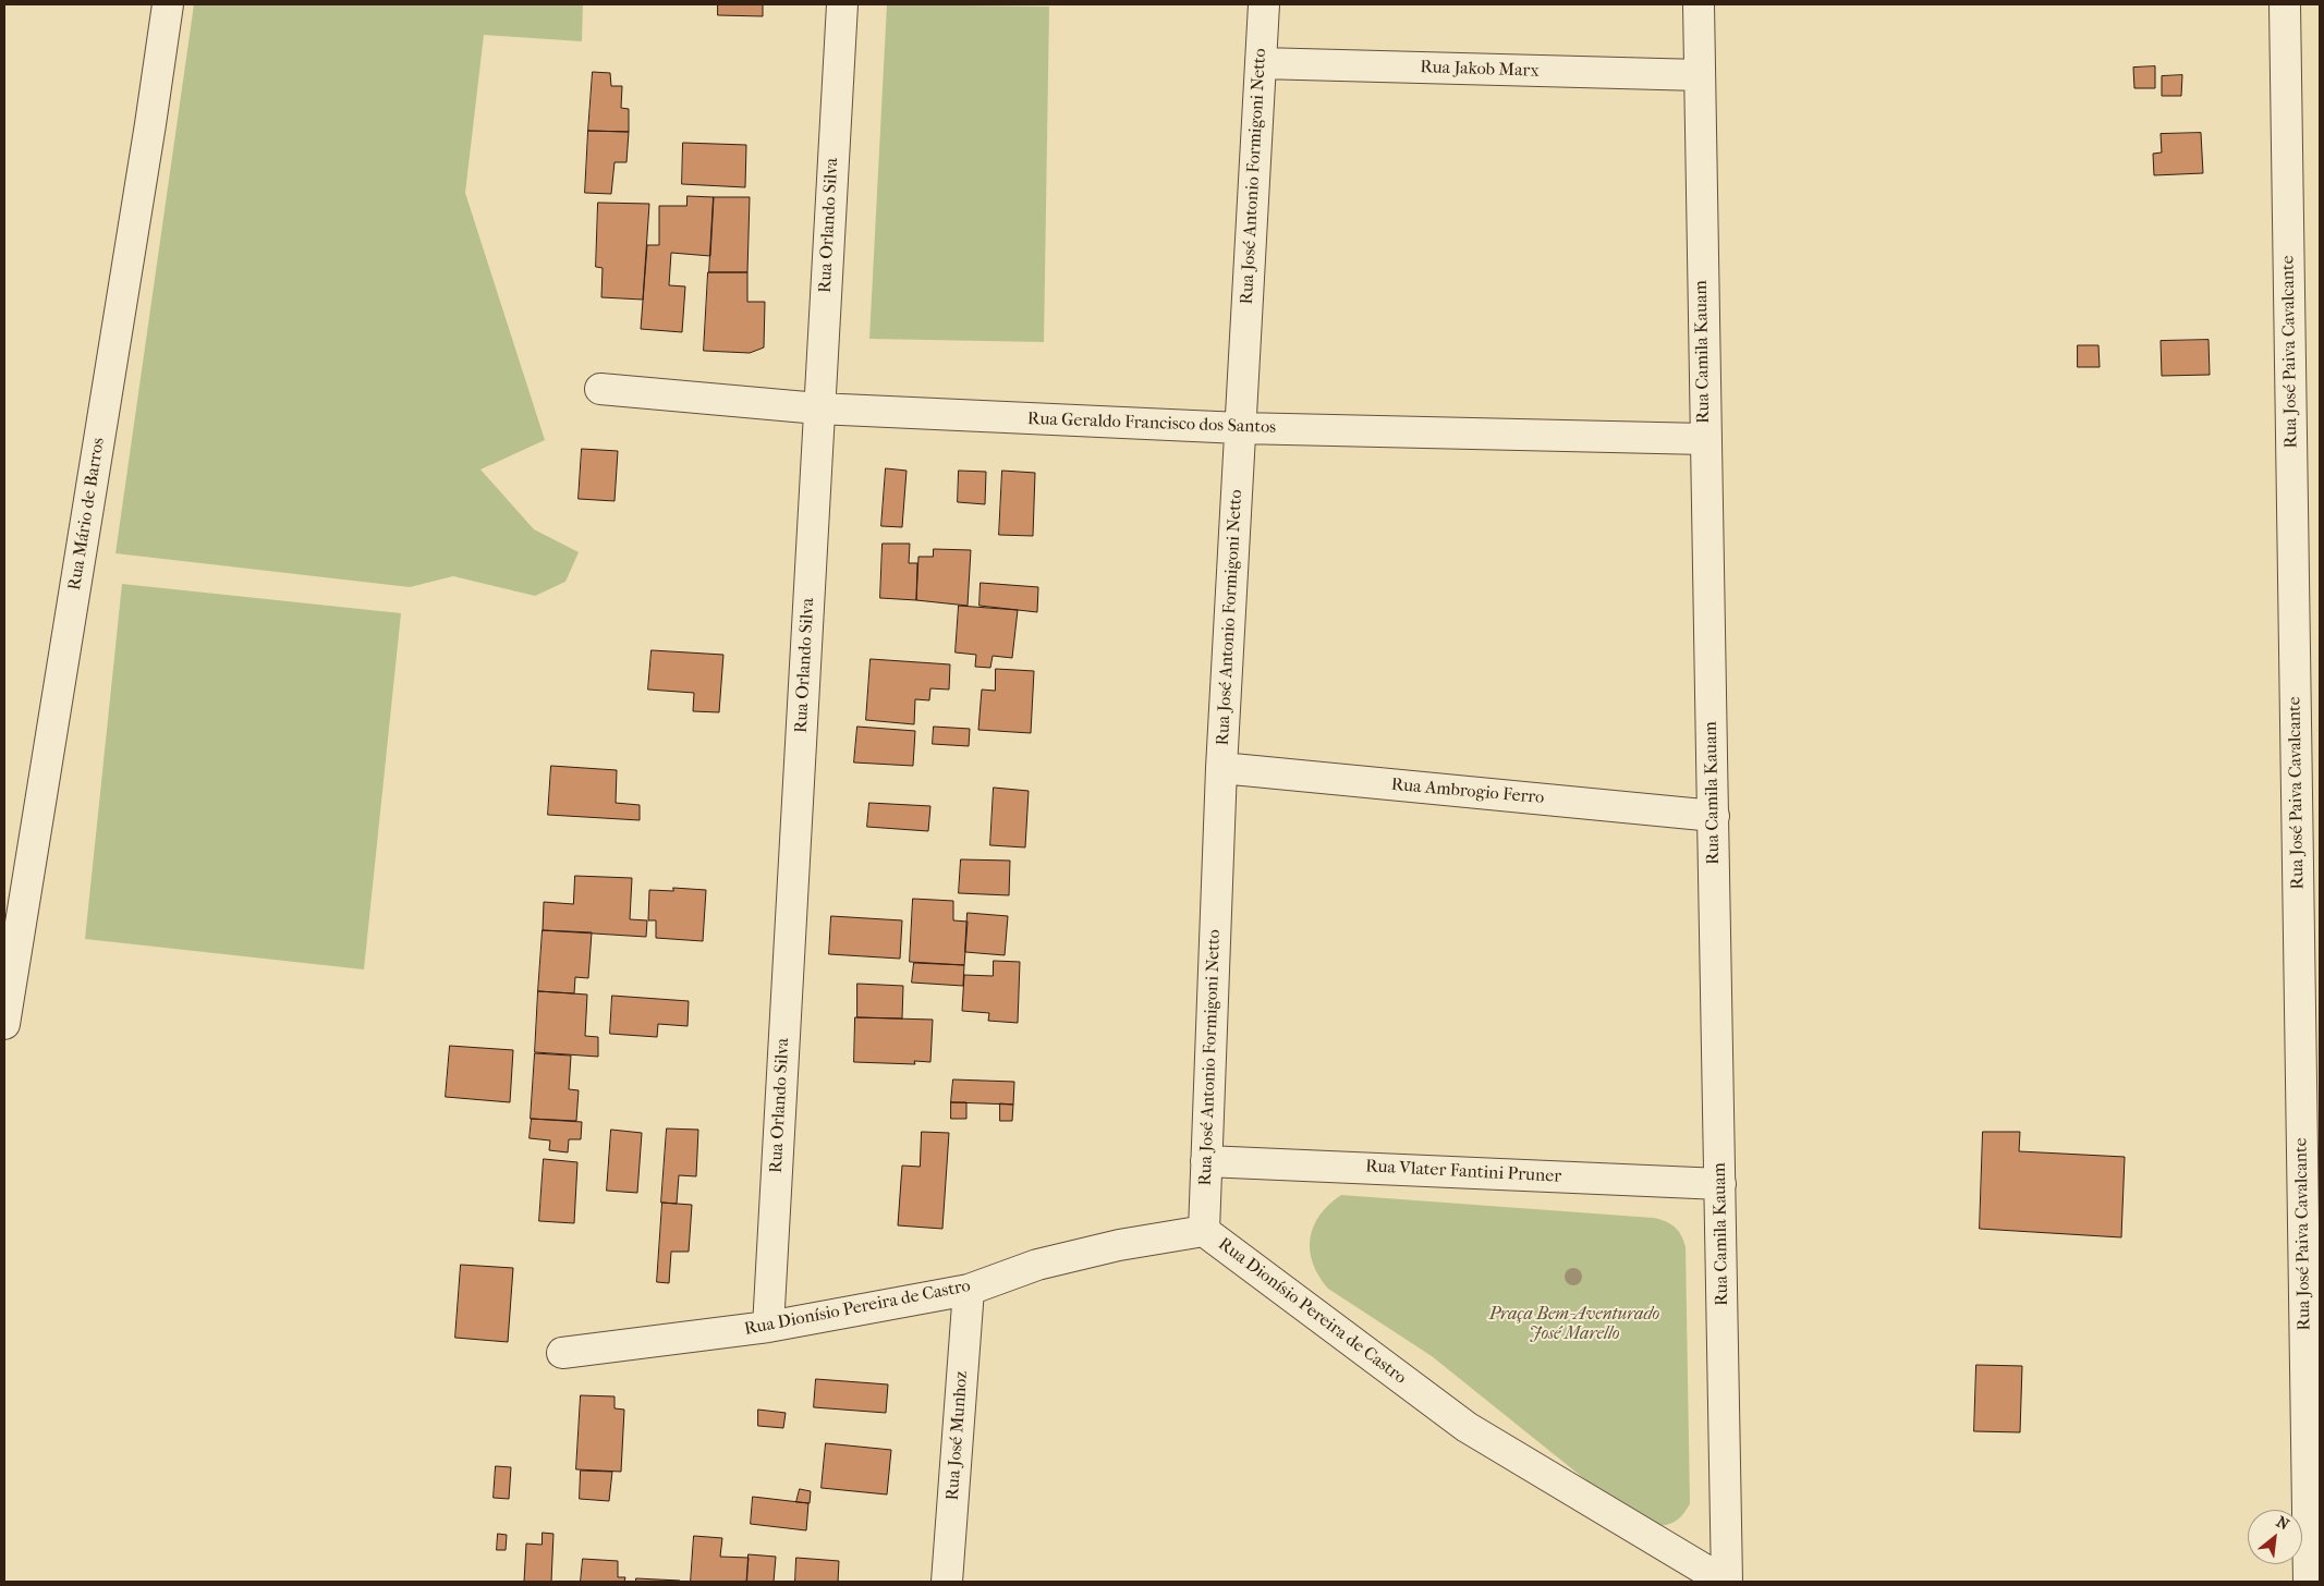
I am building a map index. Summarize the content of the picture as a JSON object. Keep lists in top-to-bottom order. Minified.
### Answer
{"streets":{"street":["Rua Jakob Marx","Rua José Antonio Formigoni Netto","Rua Orlando Silva","Rua Camila Kauam","Rua José Paiva Cavalcante","Rua Geraldo Francisco dos Santos","Rua Mário de Barros","Rua Ambrogio Ferro","Rua Vlater Fantini Pruner","Rua Dionísio Pereira de Castro","Rua José Munhoz"]},"crossings":[["Rua Jakob Marx","Rua José Antonio Formigoni Netto"],["Rua Jakob Marx","Rua Camila Kauam"],["Rua José Antonio Formigoni Netto","Rua Geraldo Francisco dos Santos"],["Rua José Antonio Formigoni Netto","Rua Ambrogio Ferro"],["Rua José Antonio Formigoni Netto","Rua Vlater Fantini Pruner"],["Rua José Antonio Formigoni Netto","Rua Dionísio Pereira de Castro"],["Rua Orlando Silva","Rua Geraldo Francisco dos Santos"],["Rua Orlando Silva","Rua Dionísio Pereira de Castro"],["Rua Camila Kauam","Rua Geraldo Francisco dos Santos"],["Rua Camila Kauam","Rua Ambrogio Ferro"],["Rua Camila Kauam","Rua Vlater Fantini Pruner"],["Rua Camila Kauam","Rua Dionísio Pereira de Castro"],["Rua Dionísio Pereira de Castro","Rua José Munhoz"]],"parks":["Praça Bem-Aventurado José Marello"],"north":"top right"}
